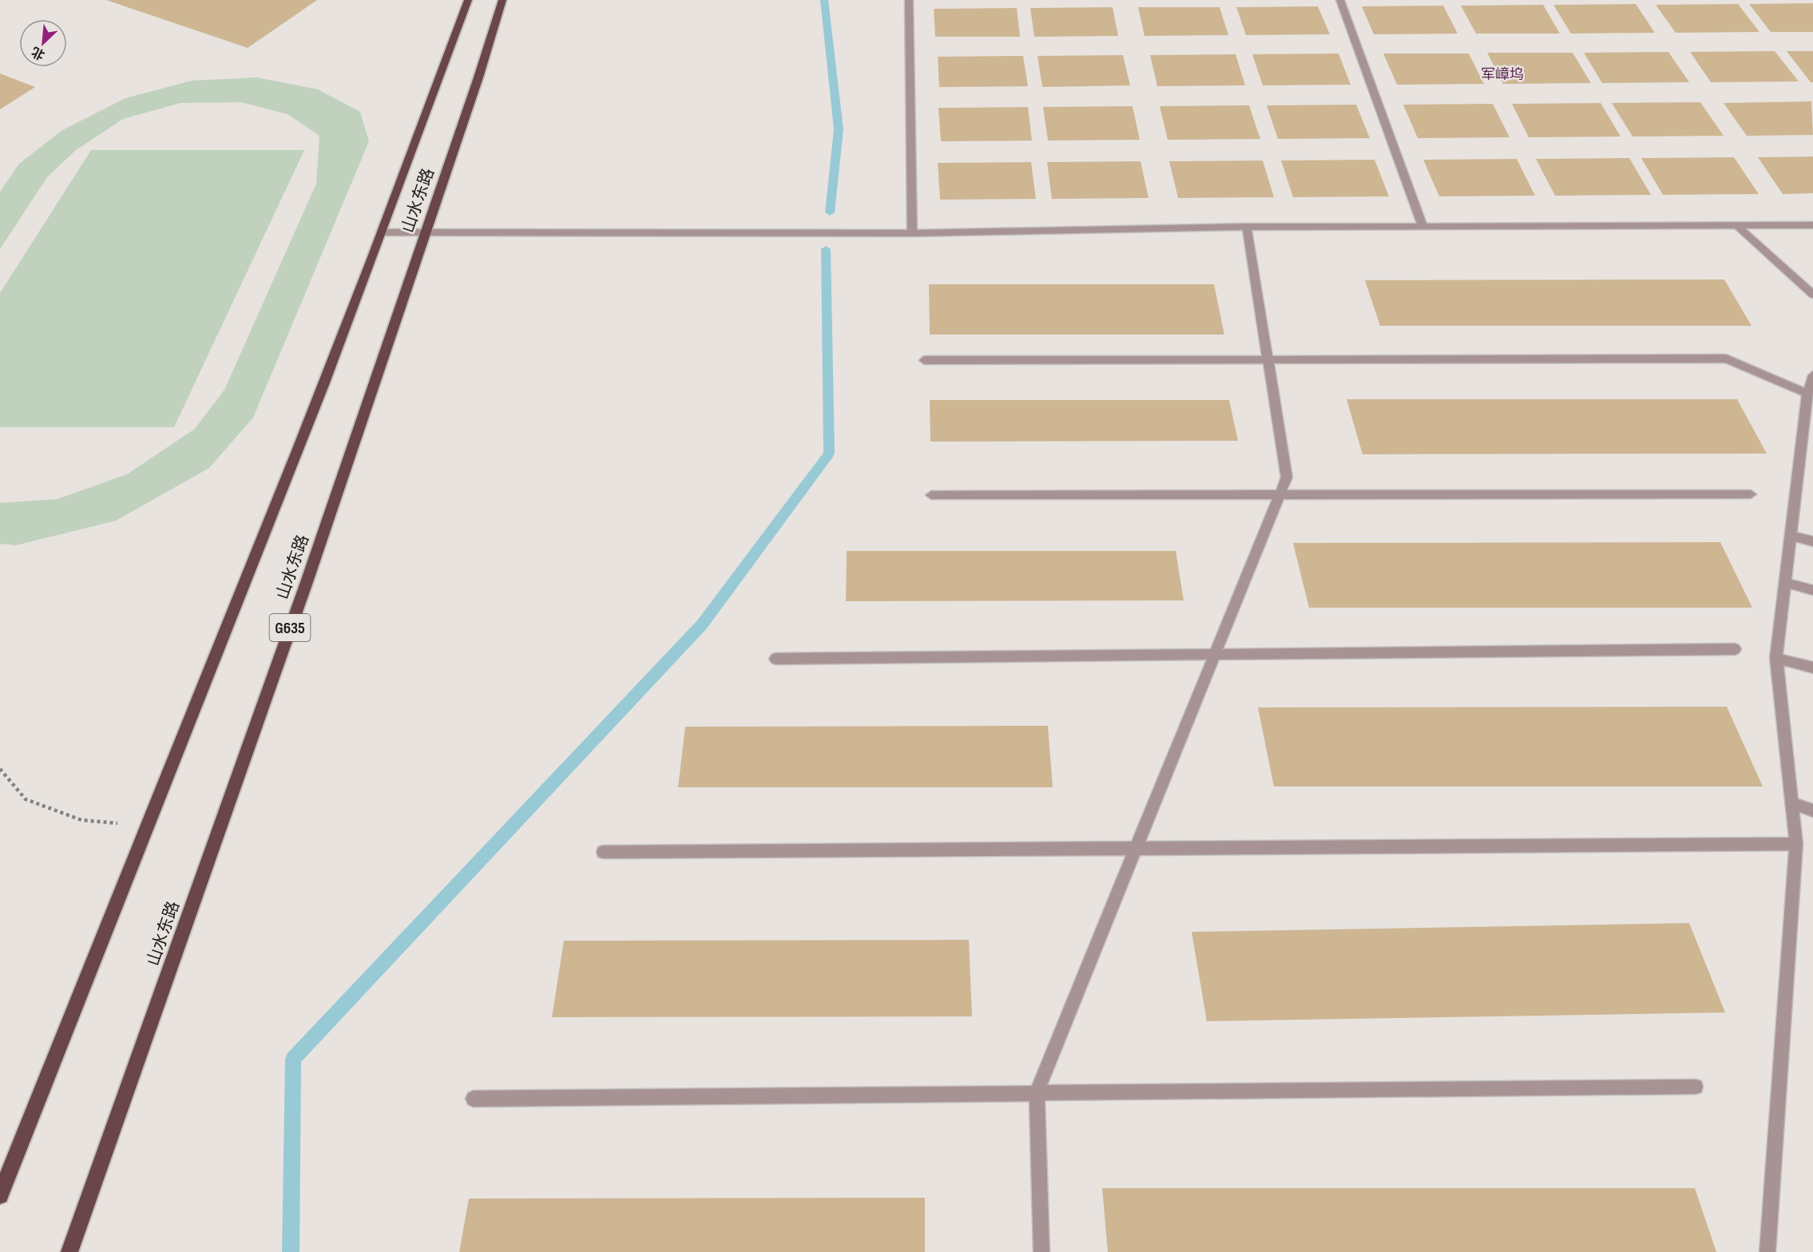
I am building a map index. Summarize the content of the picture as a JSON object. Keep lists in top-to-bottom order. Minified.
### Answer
{"streets":{"highway":["山水东路","G635"]},"districts":["军嶂坞"],"north":"bottom left"}
